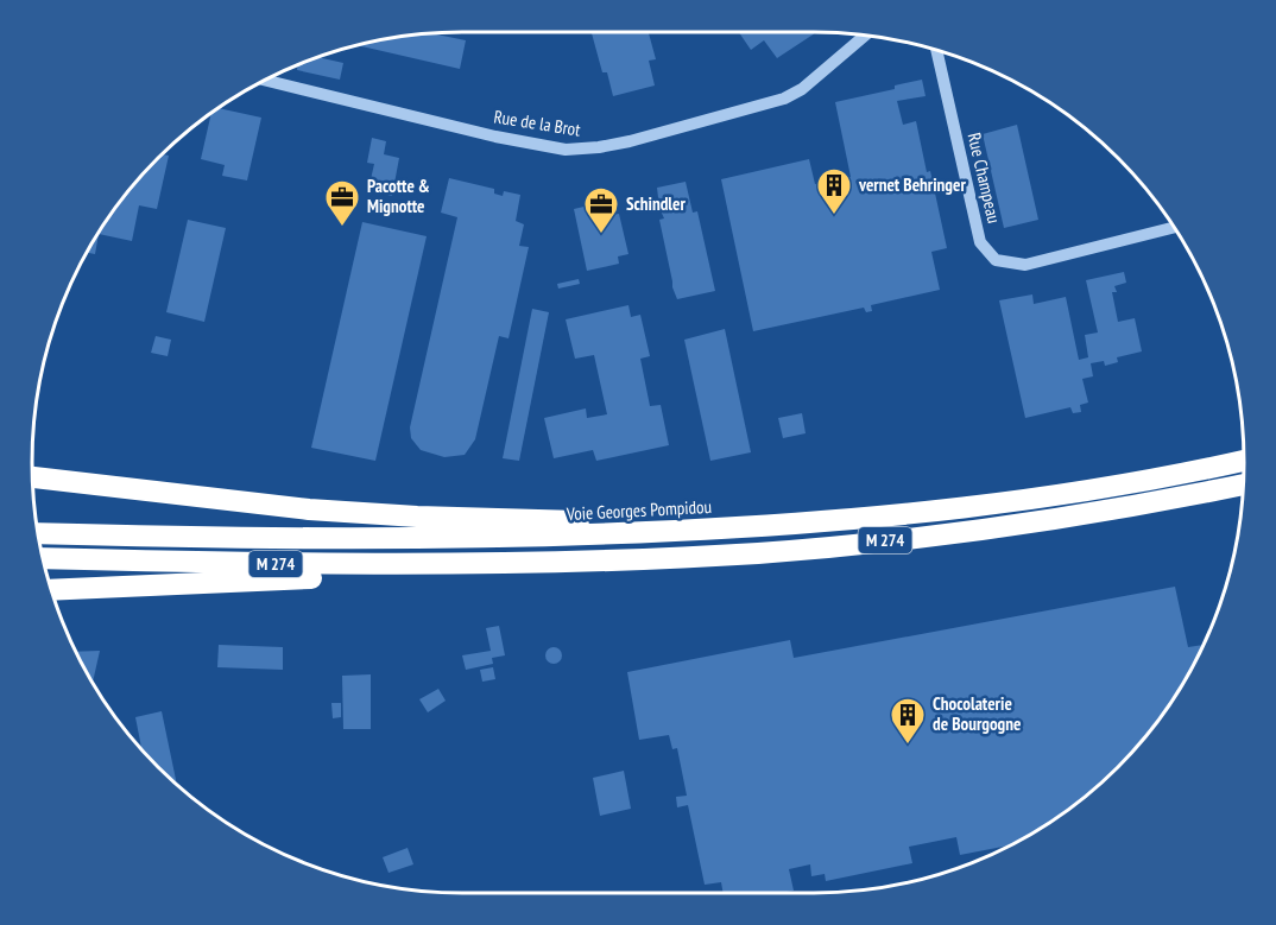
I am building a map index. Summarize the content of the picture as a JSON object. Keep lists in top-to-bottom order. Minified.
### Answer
{"streets":{"highway":["Voie Georges Pompidou","M 274"],"street":["Rue de la Brot","Rue Champeau"]},"places":{"building":["vernet Behringer","Chocolaterie de Bourgogne"],"office":["Pacotte & Mignotte","Schindler"]}}
